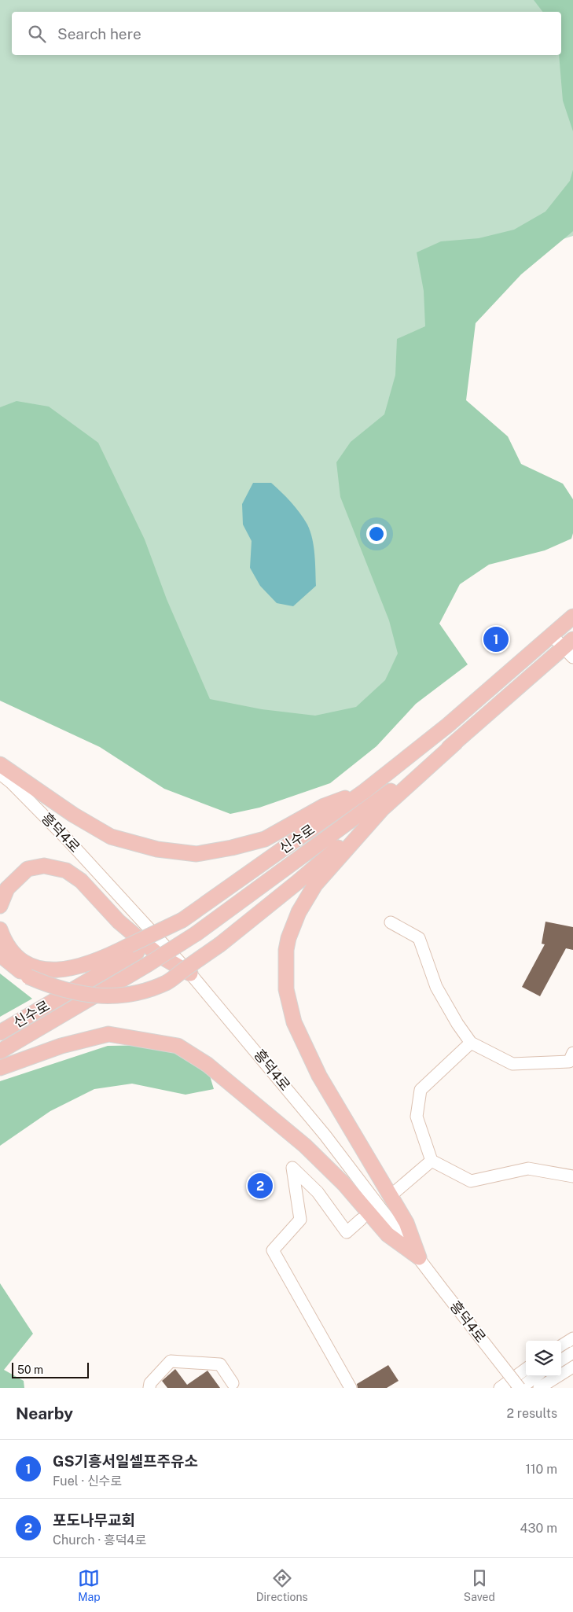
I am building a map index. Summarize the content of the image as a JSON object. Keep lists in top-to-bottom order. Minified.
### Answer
{"streets":{"main road":["신수로"],"street":["흥덕4로"]},"scale_bar":"50 m","page":{"search":"Search here","pins":["1","2"],"scale":"50 m","heading":["Nearby","2 results"],"list":[{"mark":"1","name":"GS기흥서일셀프주유소","note":"Fuel · 신수로","value":"110 m"},{"mark":"2","name":"포도나무교회","note":"Church · 흥덕4로","value":"430 m"}],"nav":["Map","Directions","Saved"]}}
